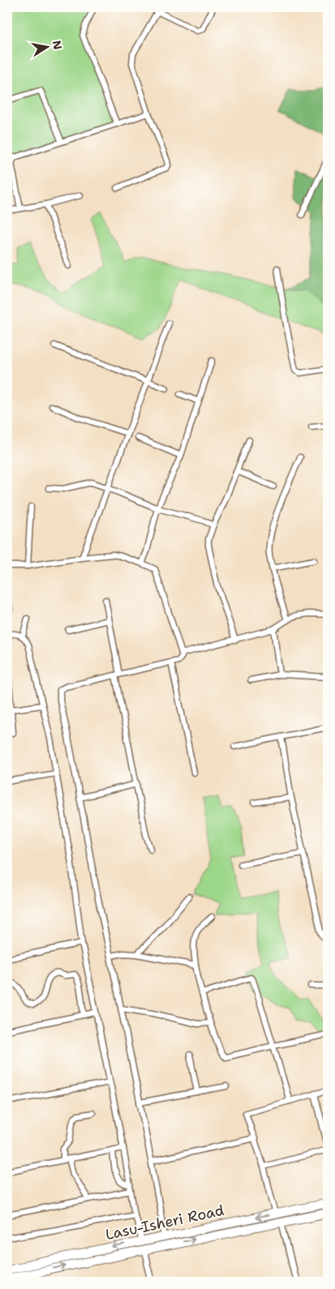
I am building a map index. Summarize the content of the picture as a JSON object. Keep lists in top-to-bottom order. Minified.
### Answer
{"streets":{"main road":["Lasu-Isheri Road"]},"north":"right"}
